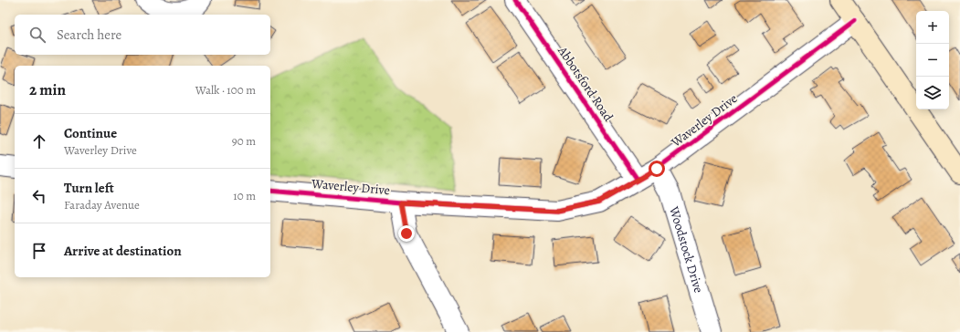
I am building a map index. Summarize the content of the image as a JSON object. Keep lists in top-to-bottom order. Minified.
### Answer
{"streets":{"street":["Abbotsford Road","Waverley Drive","Woodstock Drive"]},"crossings":[["Abbotsford Road","Waverley Drive"],["Waverley Drive","Woodstock Drive"]],"page":{"map_buttons":["+","−"],"search":"Search here","heading":["2 min","Walk · 100 m"],"list":[["Continue","Waverley Drive","90 m"],["Turn left","Faraday Avenue","10 m"],"Arrive at destination"]}}
